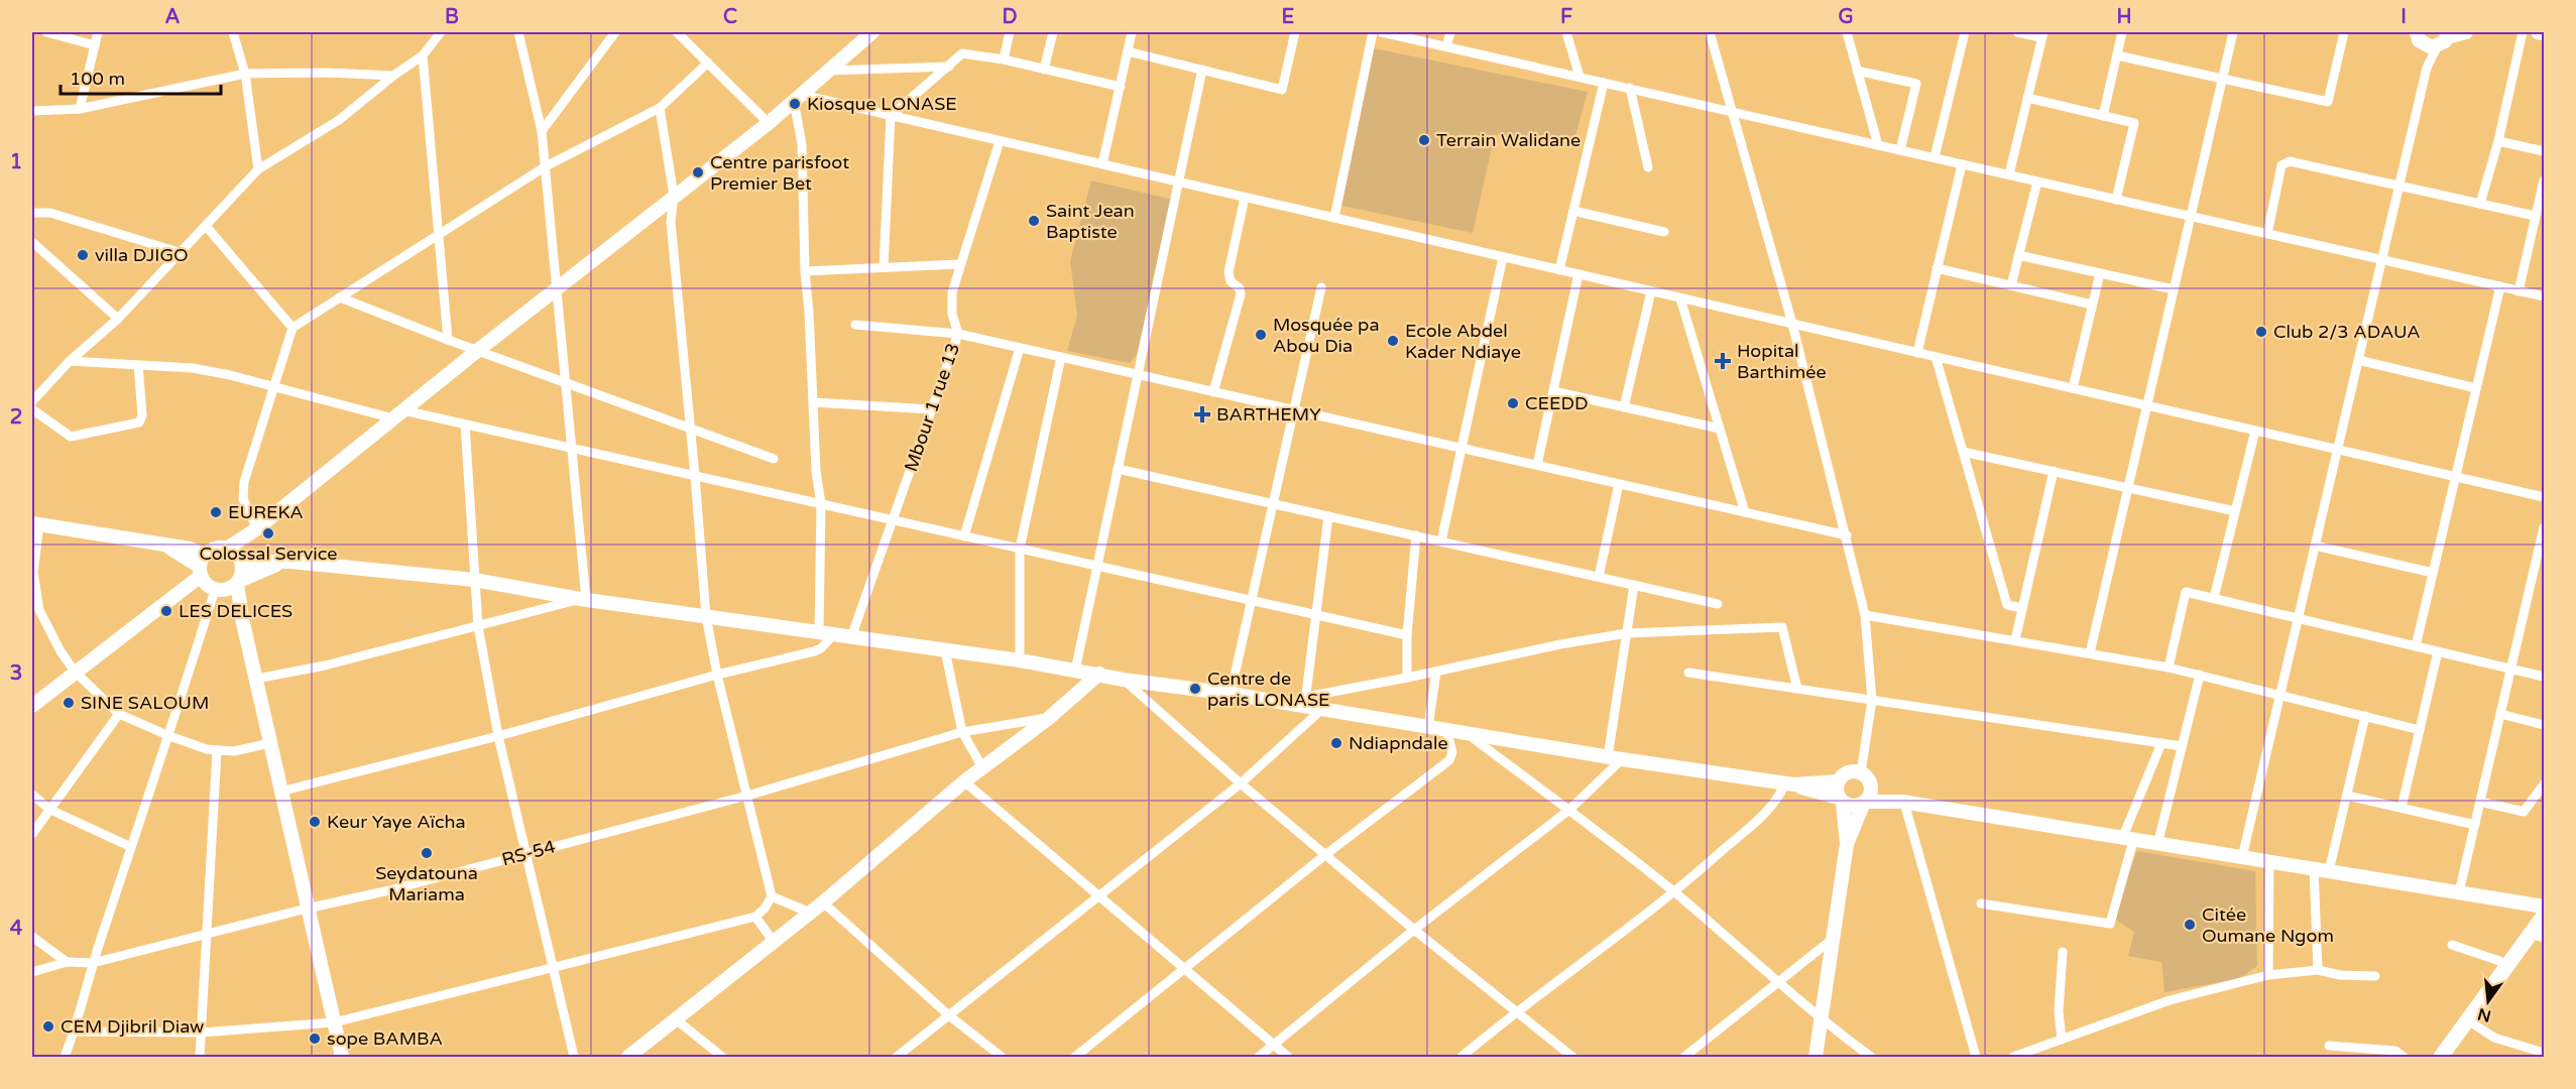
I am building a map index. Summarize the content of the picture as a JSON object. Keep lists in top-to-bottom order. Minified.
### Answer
{"streets":{"street":["Mbour 1 rue 13","RS-54"]},"places":{"other":["Kiosque LONASE","Terrain Walidane","Centre parisfoot Premier Bet","Saint Jean Baptiste","villa DJIGO","Club 2/3 ADAUA","Mosquée pa Abou Dia","Ecole Abdel Kader Ndiaye","CEEDD","EUREKA","Colossal Service","LES DELICES","Centre de paris LONASE","SINE SALOUM","Ndiapndale","Keur Yaye Aïcha","Seydatouna Mariama","Citée Oumane Ngom","CEM Djibril Diaw","sope BAMBA"],"health":["Hopital Barthimée","BARTHEMY"]},"scale_bar":"100 m","north":"bottom","grid":{"columns":["A","B","C","D","E","F","G","H","I"],"rows":["1","2","3","4"]}}
